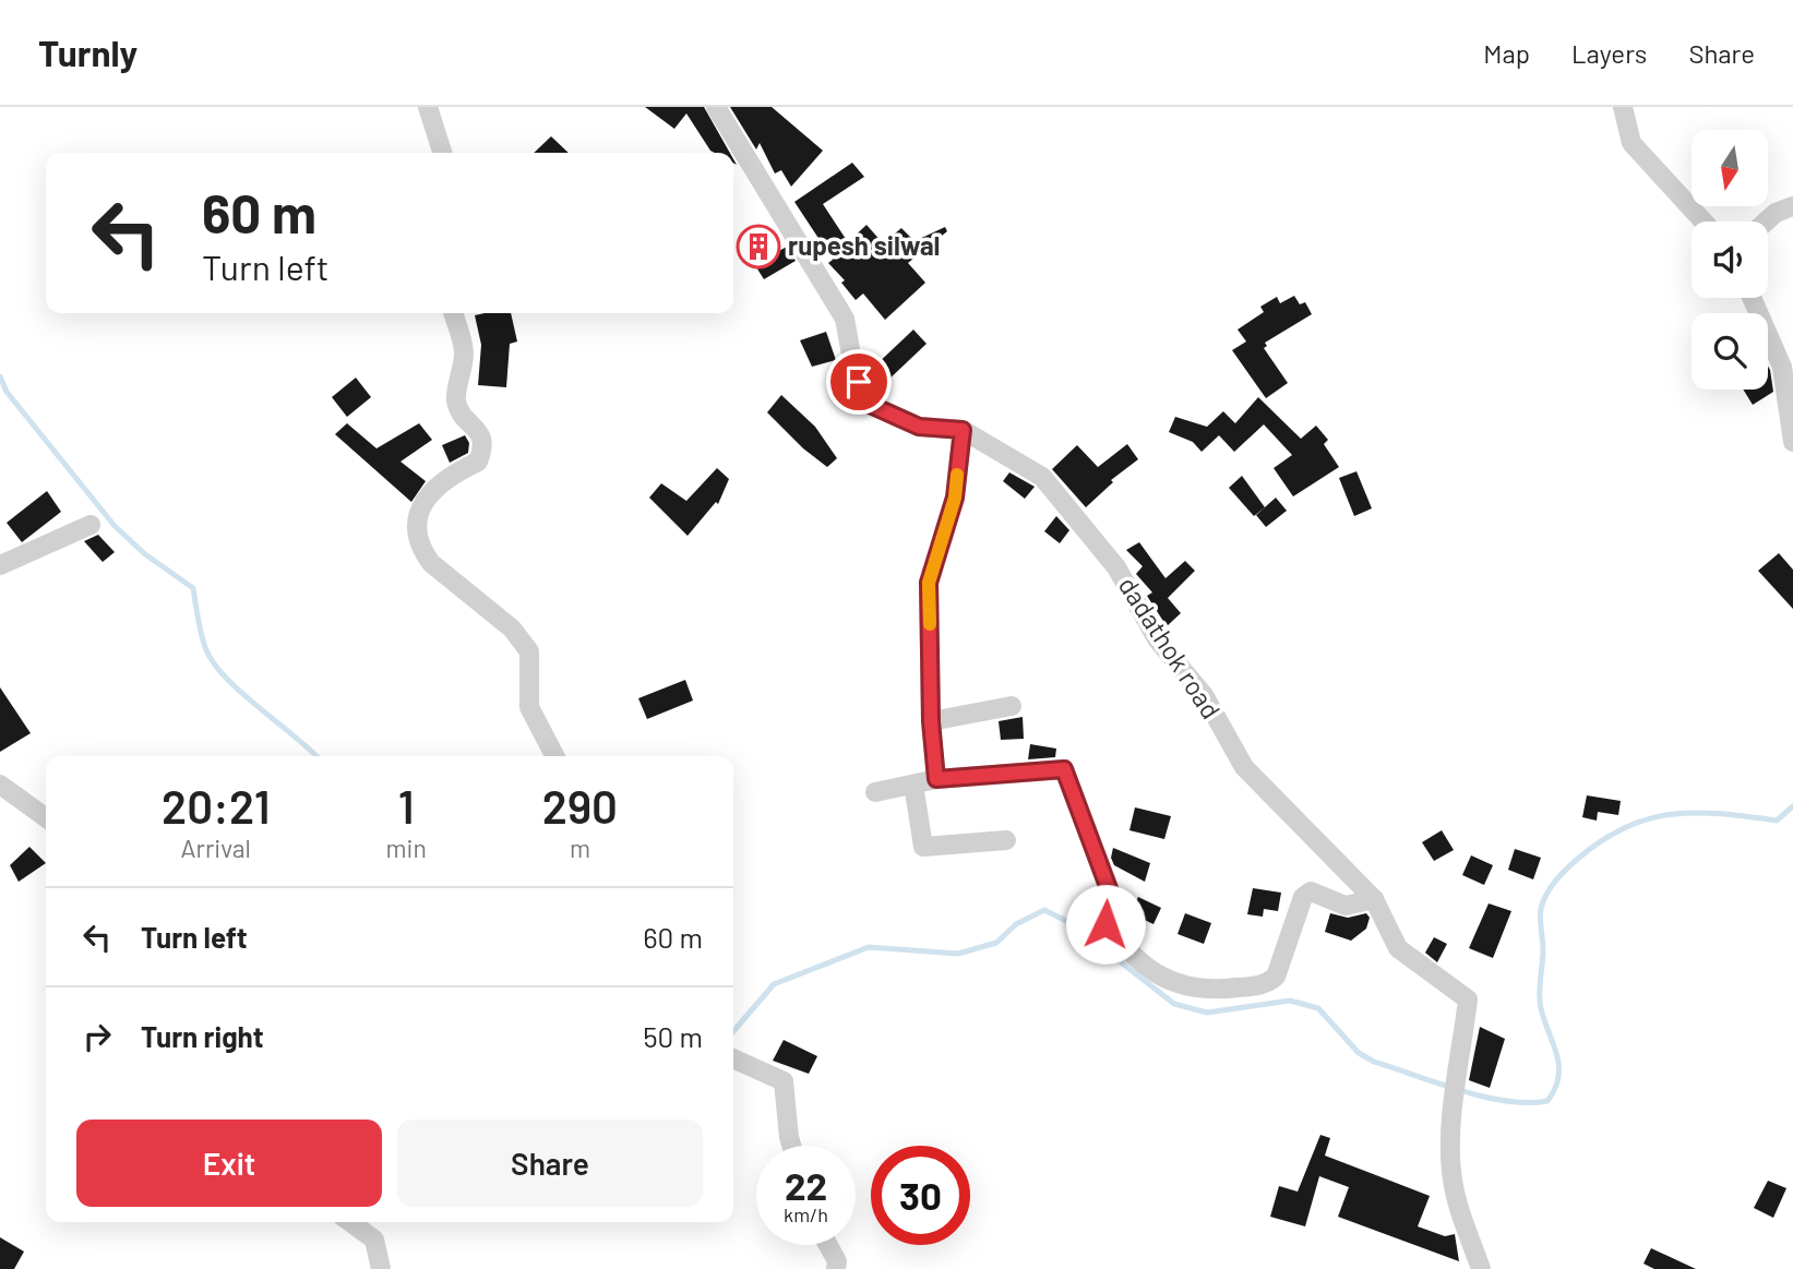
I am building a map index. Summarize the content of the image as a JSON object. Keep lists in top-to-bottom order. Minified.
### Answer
{"streets":{"street":["dadathok road"]},"places":{"building":["rupesh silwal"]},"north":"bottom","page":{"header":"Turnly","nav":["Map","Layers","Share"],"turn":["60 m","Turn left"],"eta":["20:21","Arrival","1","min","290","m"],"list":[{"name":"Turn left","value":"60 m"},{"name":"Turn right","value":"50 m"}],"buttons":["Exit","Share"],"speed":"22 km/h","limit":"30"}}
